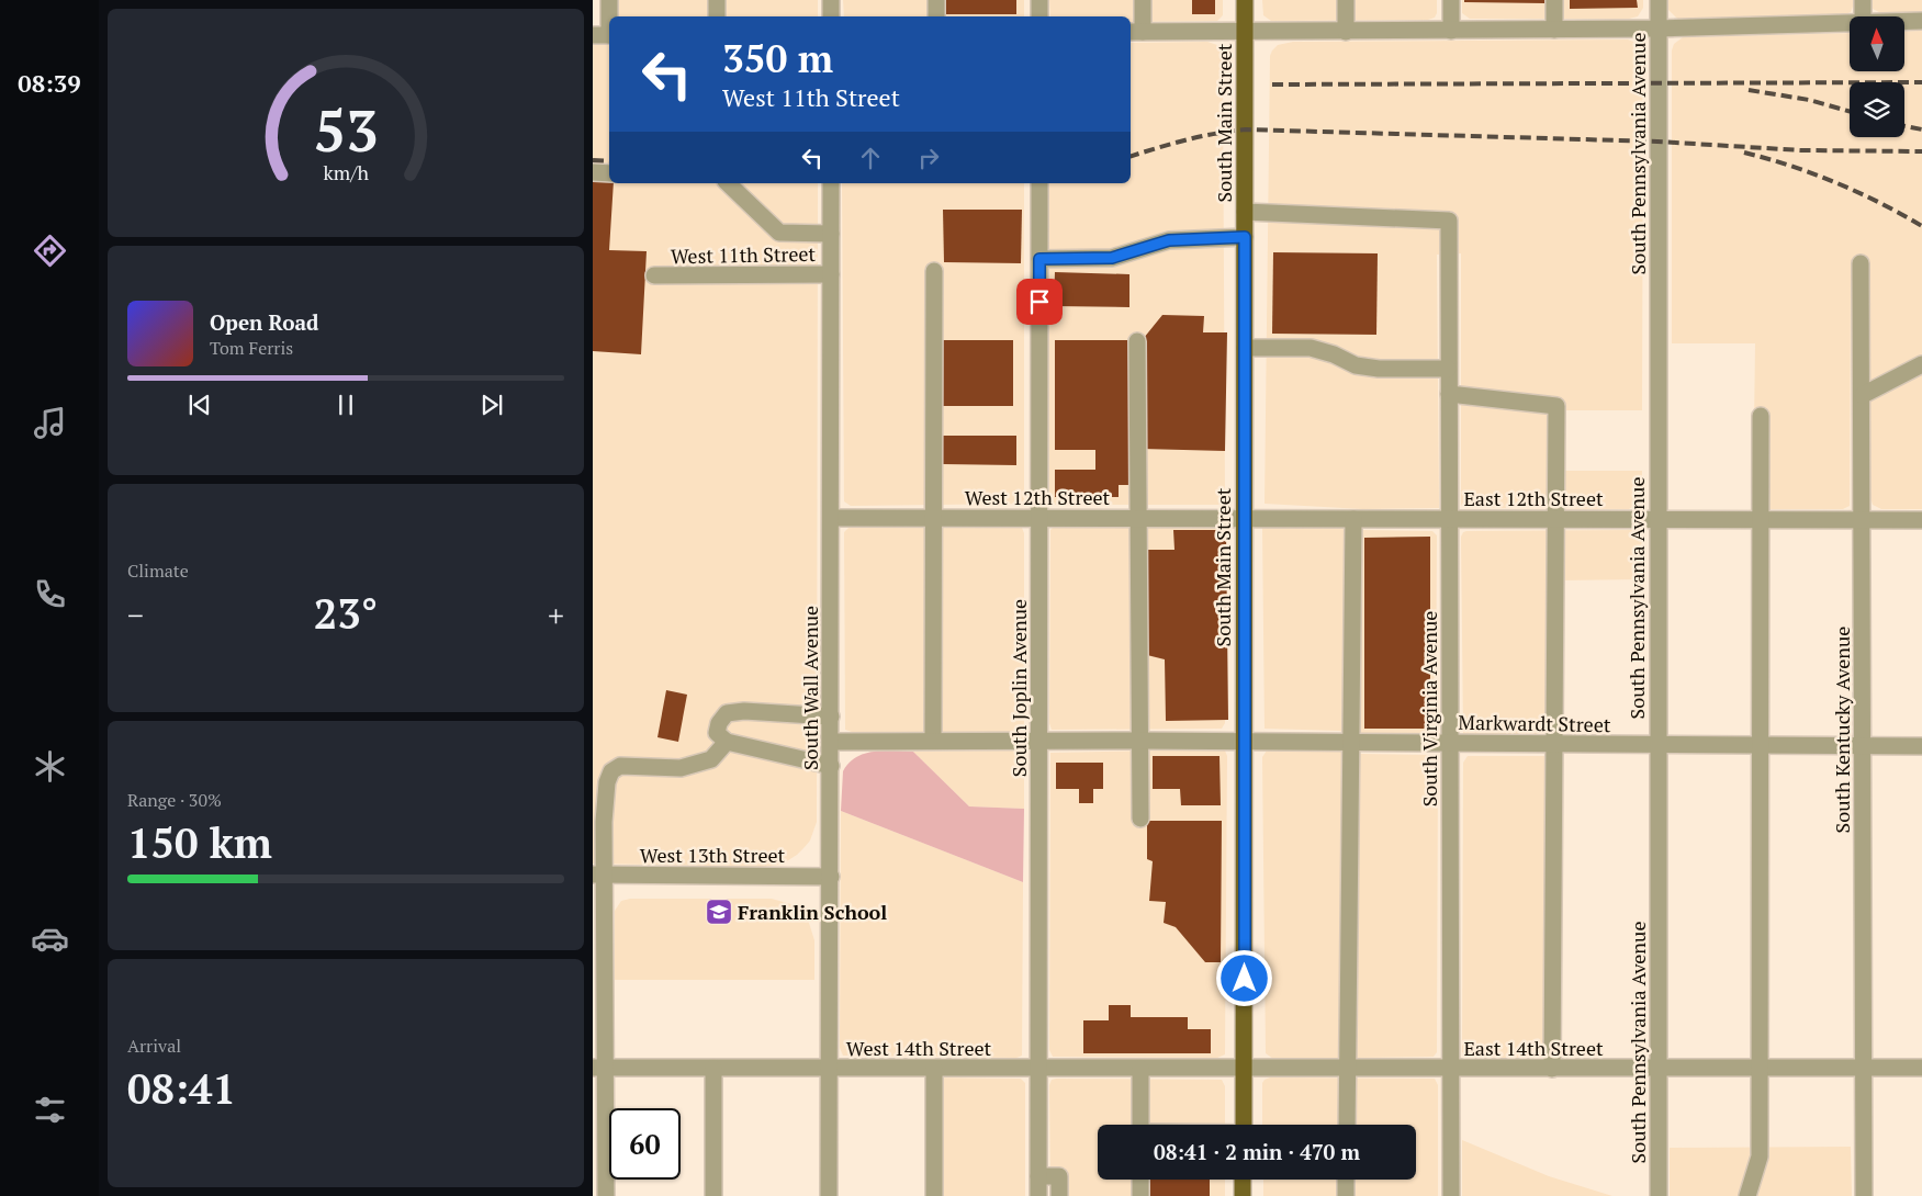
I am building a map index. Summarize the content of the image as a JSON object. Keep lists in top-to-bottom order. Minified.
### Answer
{"streets":{"main road":["South Main Street"],"street":["South Pennsylvania Avenue","West 11th Street","West 12th Street","East 12th Street","South Wall Avenue","South Joplin Avenue","South Virginia Avenue","Markwardt Street","South Kentucky Avenue","West 13th Street","West 14th Street","East 14th Street"]},"crossings":[["South Main Street","West 12th Street"],["South Main Street","East 12th Street"],["South Main Street","South Virginia Avenue"],["South Main Street","Markwardt Street"],["South Main Street","West 14th Street"],["South Main Street","East 14th Street"],["South Pennsylvania Avenue","East 12th Street"],["South Pennsylvania Avenue","Markwardt Street"],["South Pennsylvania Avenue","East 14th Street"],["West 11th Street","South Wall Avenue"],["West 12th Street","East 12th Street"],["West 12th Street","South Wall Avenue"],["West 12th Street","South Joplin Avenue"],["East 12th Street","South Virginia Avenue"],["East 12th Street","South Kentucky Avenue"],["South Wall Avenue","Markwardt Street"],["South Wall Avenue","West 13th Street"],["South Wall Avenue","West 14th Street"],["South Joplin Avenue","Markwardt Street"],["South Joplin Avenue","West 14th Street"],["South Virginia Avenue","Markwardt Street"],["South Virginia Avenue","East 14th Street"],["Markwardt Street","South Kentucky Avenue"],["South Kentucky Avenue","East 14th Street"],["West 14th Street","East 14th Street"]],"places":{"school or university":["Franklin School"]},"north":"top","page":{"tabs":"08:39","turn":["350 m","West 11th Street"],"song":["Open Road","Tom Ferris"],"tile":["Climate",["Range · 30%","150 km"],["Arrival","08:41"]],"heat":["−","23°","+"],"limit":"60","trip":"08:41 · 2 min · 470 m","gauge":["53","km/h"]}}
